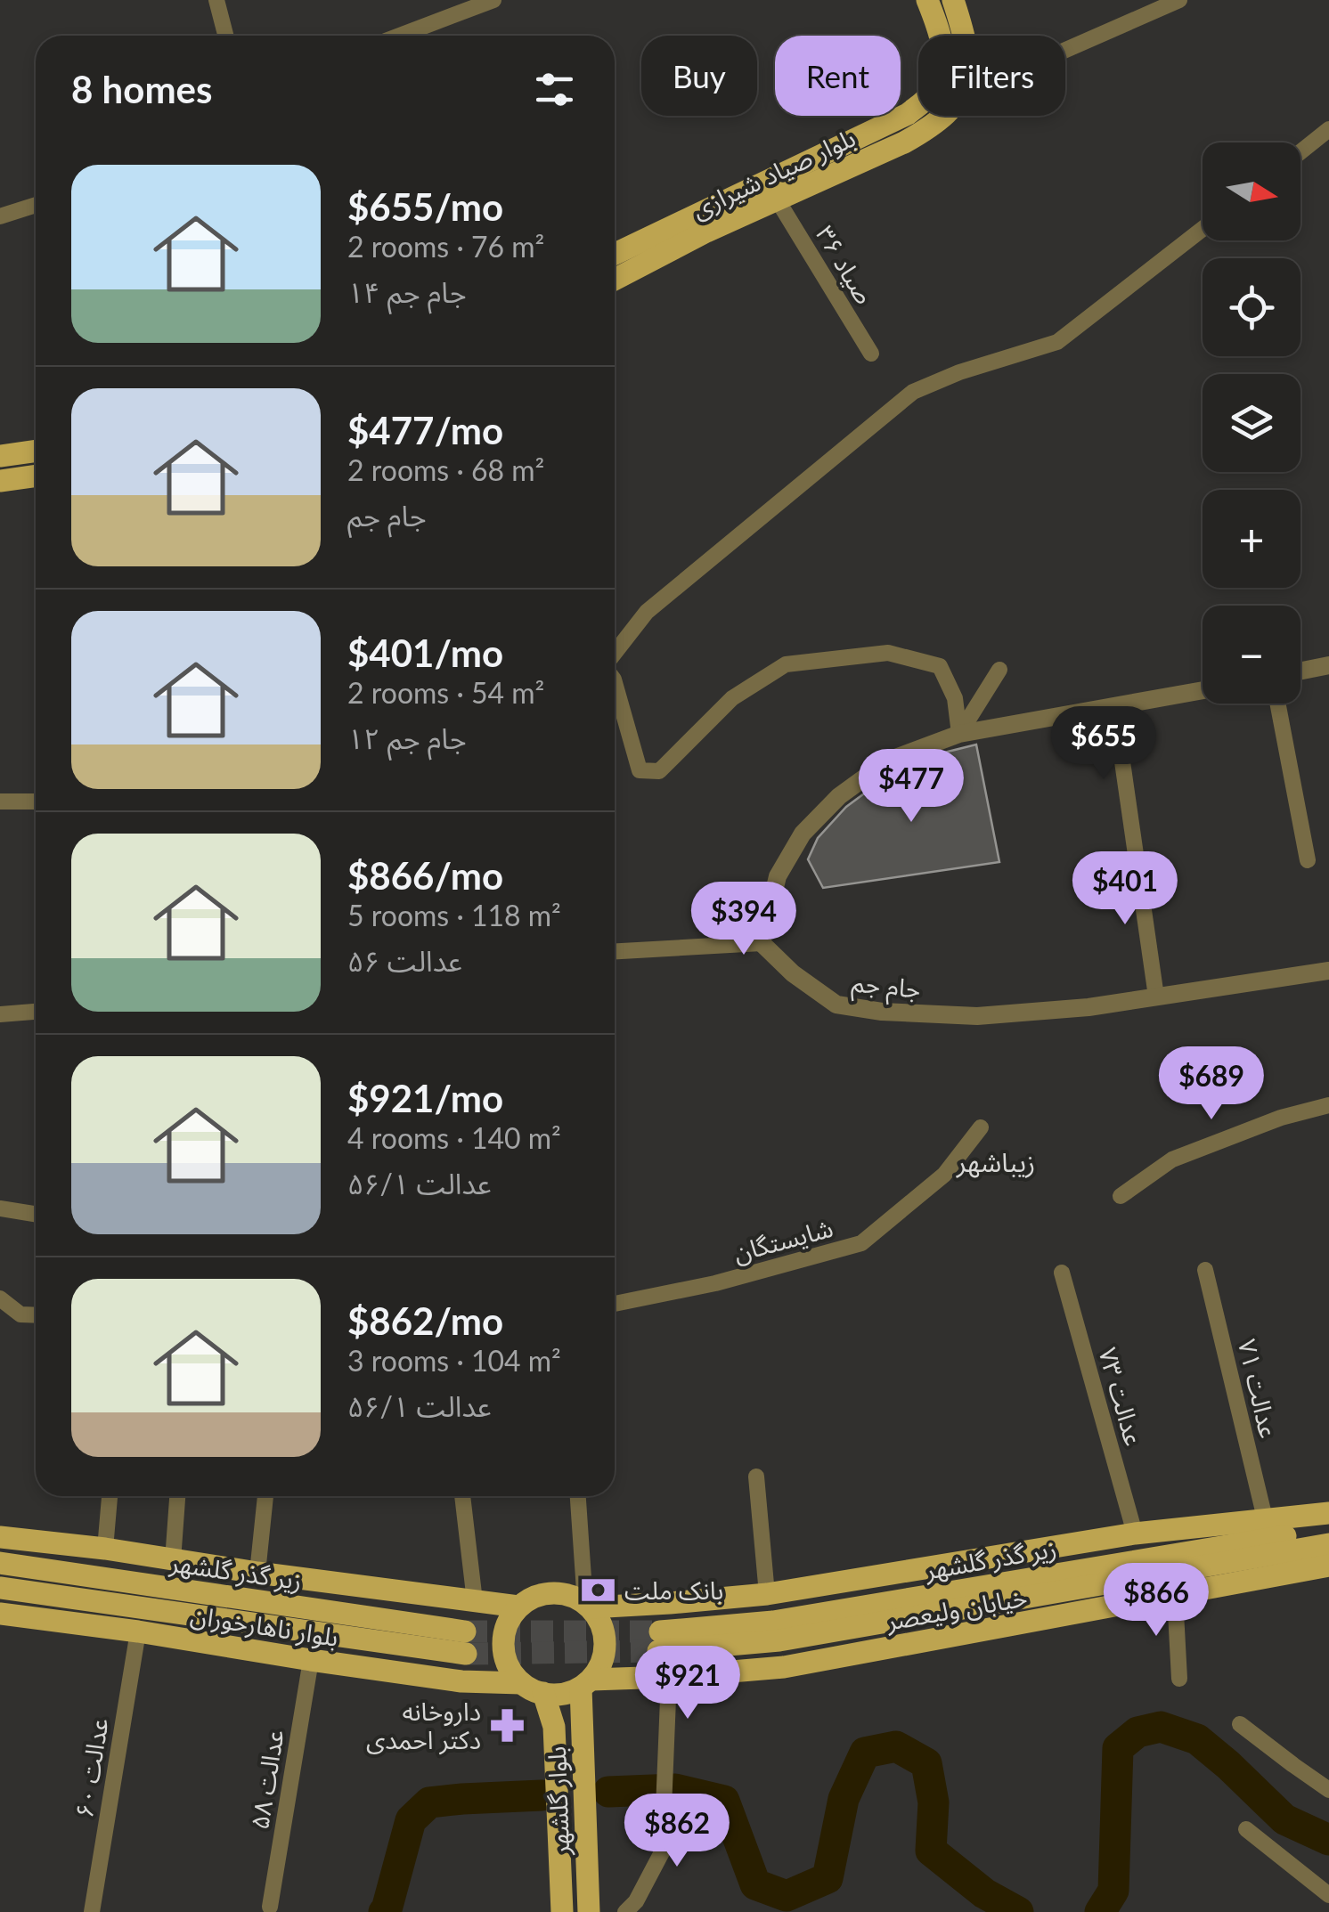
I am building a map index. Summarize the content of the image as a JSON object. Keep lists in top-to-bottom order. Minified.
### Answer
{"streets":{"main road":["بلوار صیاد شیرازی","زیر گذر گلشهر","خیابان ولیعصر","بلوار ناهارخوران","بلوار گلشهر"],"street":["صیاد ۳۶","جام جم","شایستگان","عدالت ۷۱","عدالت ۷۳","عدالت ۶۰","عدالت ۵۸"]},"crossings":[["بلوار صیاد شیرازی","صیاد ۳۶"],["عدالت ۷۱","خیابان ولیعصر"],["عدالت ۷۳","خیابان ولیعصر"],["خیابان ولیعصر","بلوار ناهارخوران"],["خیابان ولیعصر","بلوار گلشهر"],["بلوار ناهارخوران","عدالت ۶۰"],["بلوار ناهارخوران","عدالت ۵۸"],["بلوار ناهارخوران","بلوار گلشهر"]],"districts":["زیباشهر"],"places":{"bank":["بانک ملت"],"pharmacy":["داروخانه دکتر احمدی"]},"north":"right","page":{"chip":["Buy","Rent","Filters"],"heading":"8 homes","map_buttons":["+","−"],"list":[{"name":"$655/mo","note":"2 rooms · 76 m² · ۱۴ جام جم"},{"name":"$477/mo","note":"2 rooms · 68 m² · جام جم"},{"name":"$401/mo","note":"2 rooms · 54 m² · ۱۲ جام جم"},{"name":"$866/mo","note":"5 rooms · 118 m² · ۵۶ عدالت"},{"name":"$921/mo","note":"4 rooms · 140 m² · ۵۶/۱ عدالت"},{"name":"$862/mo","note":"3 rooms · 104 m² · ۵۶/۱ عدالت"}],"price":["$655","$477","$401","$394","$689","$866","$921","$862"]}}
